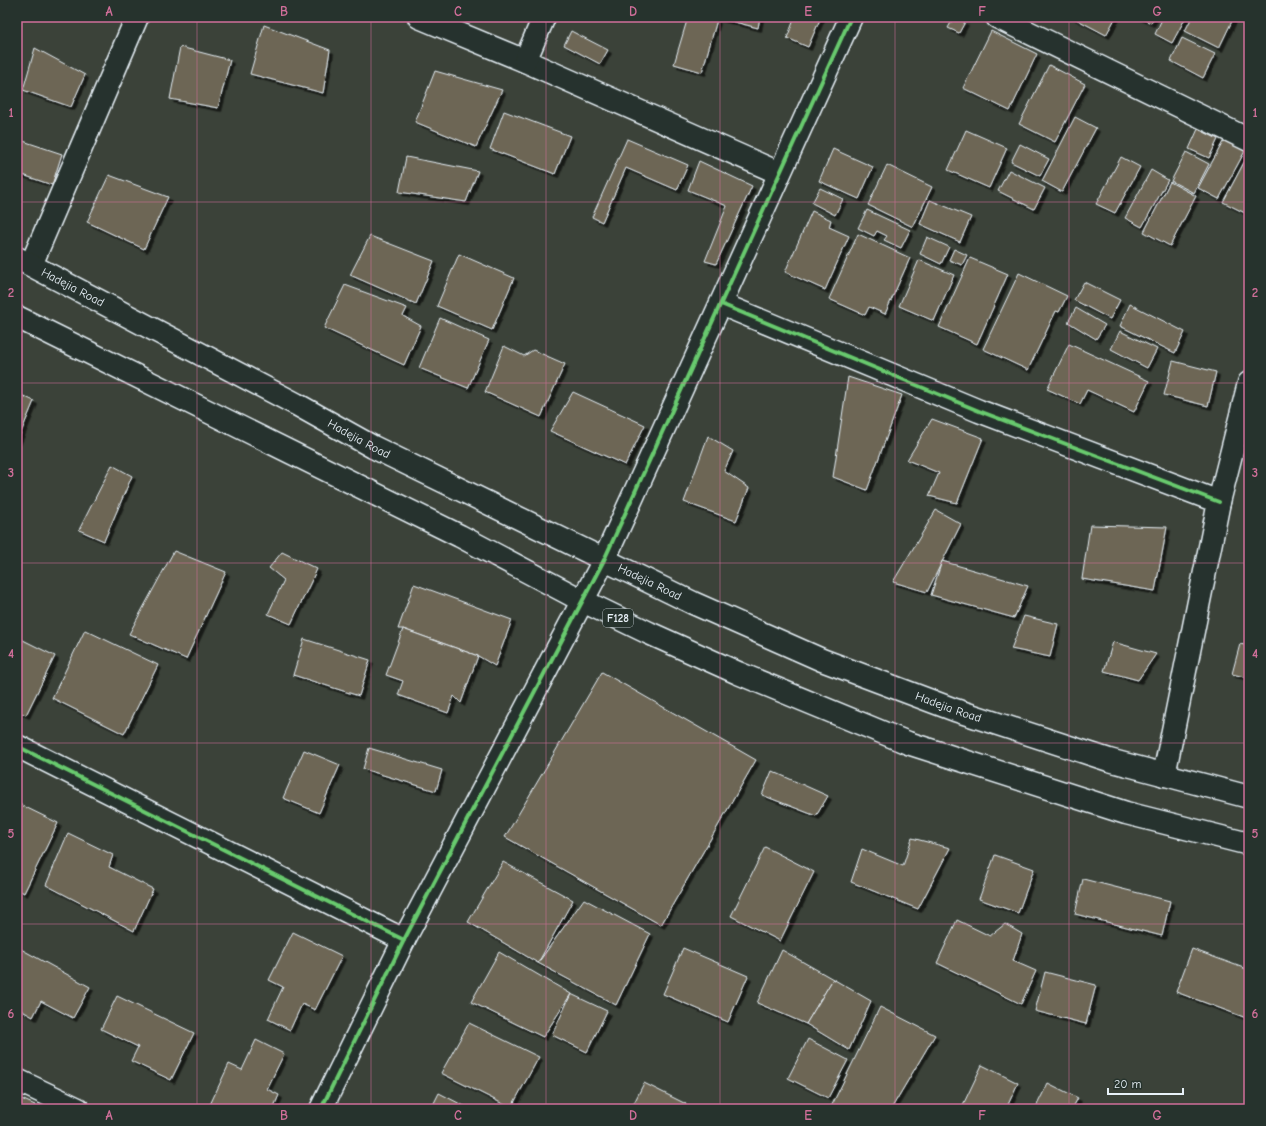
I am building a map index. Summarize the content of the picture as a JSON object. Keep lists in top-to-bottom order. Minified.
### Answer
{"streets":{"street":["Hadejia Road","F128"]},"scale_bar":"20 m","grid":{"columns":["A","B","C","D","E","F","G"],"rows":["1","2","3","4","5","6"]}}
